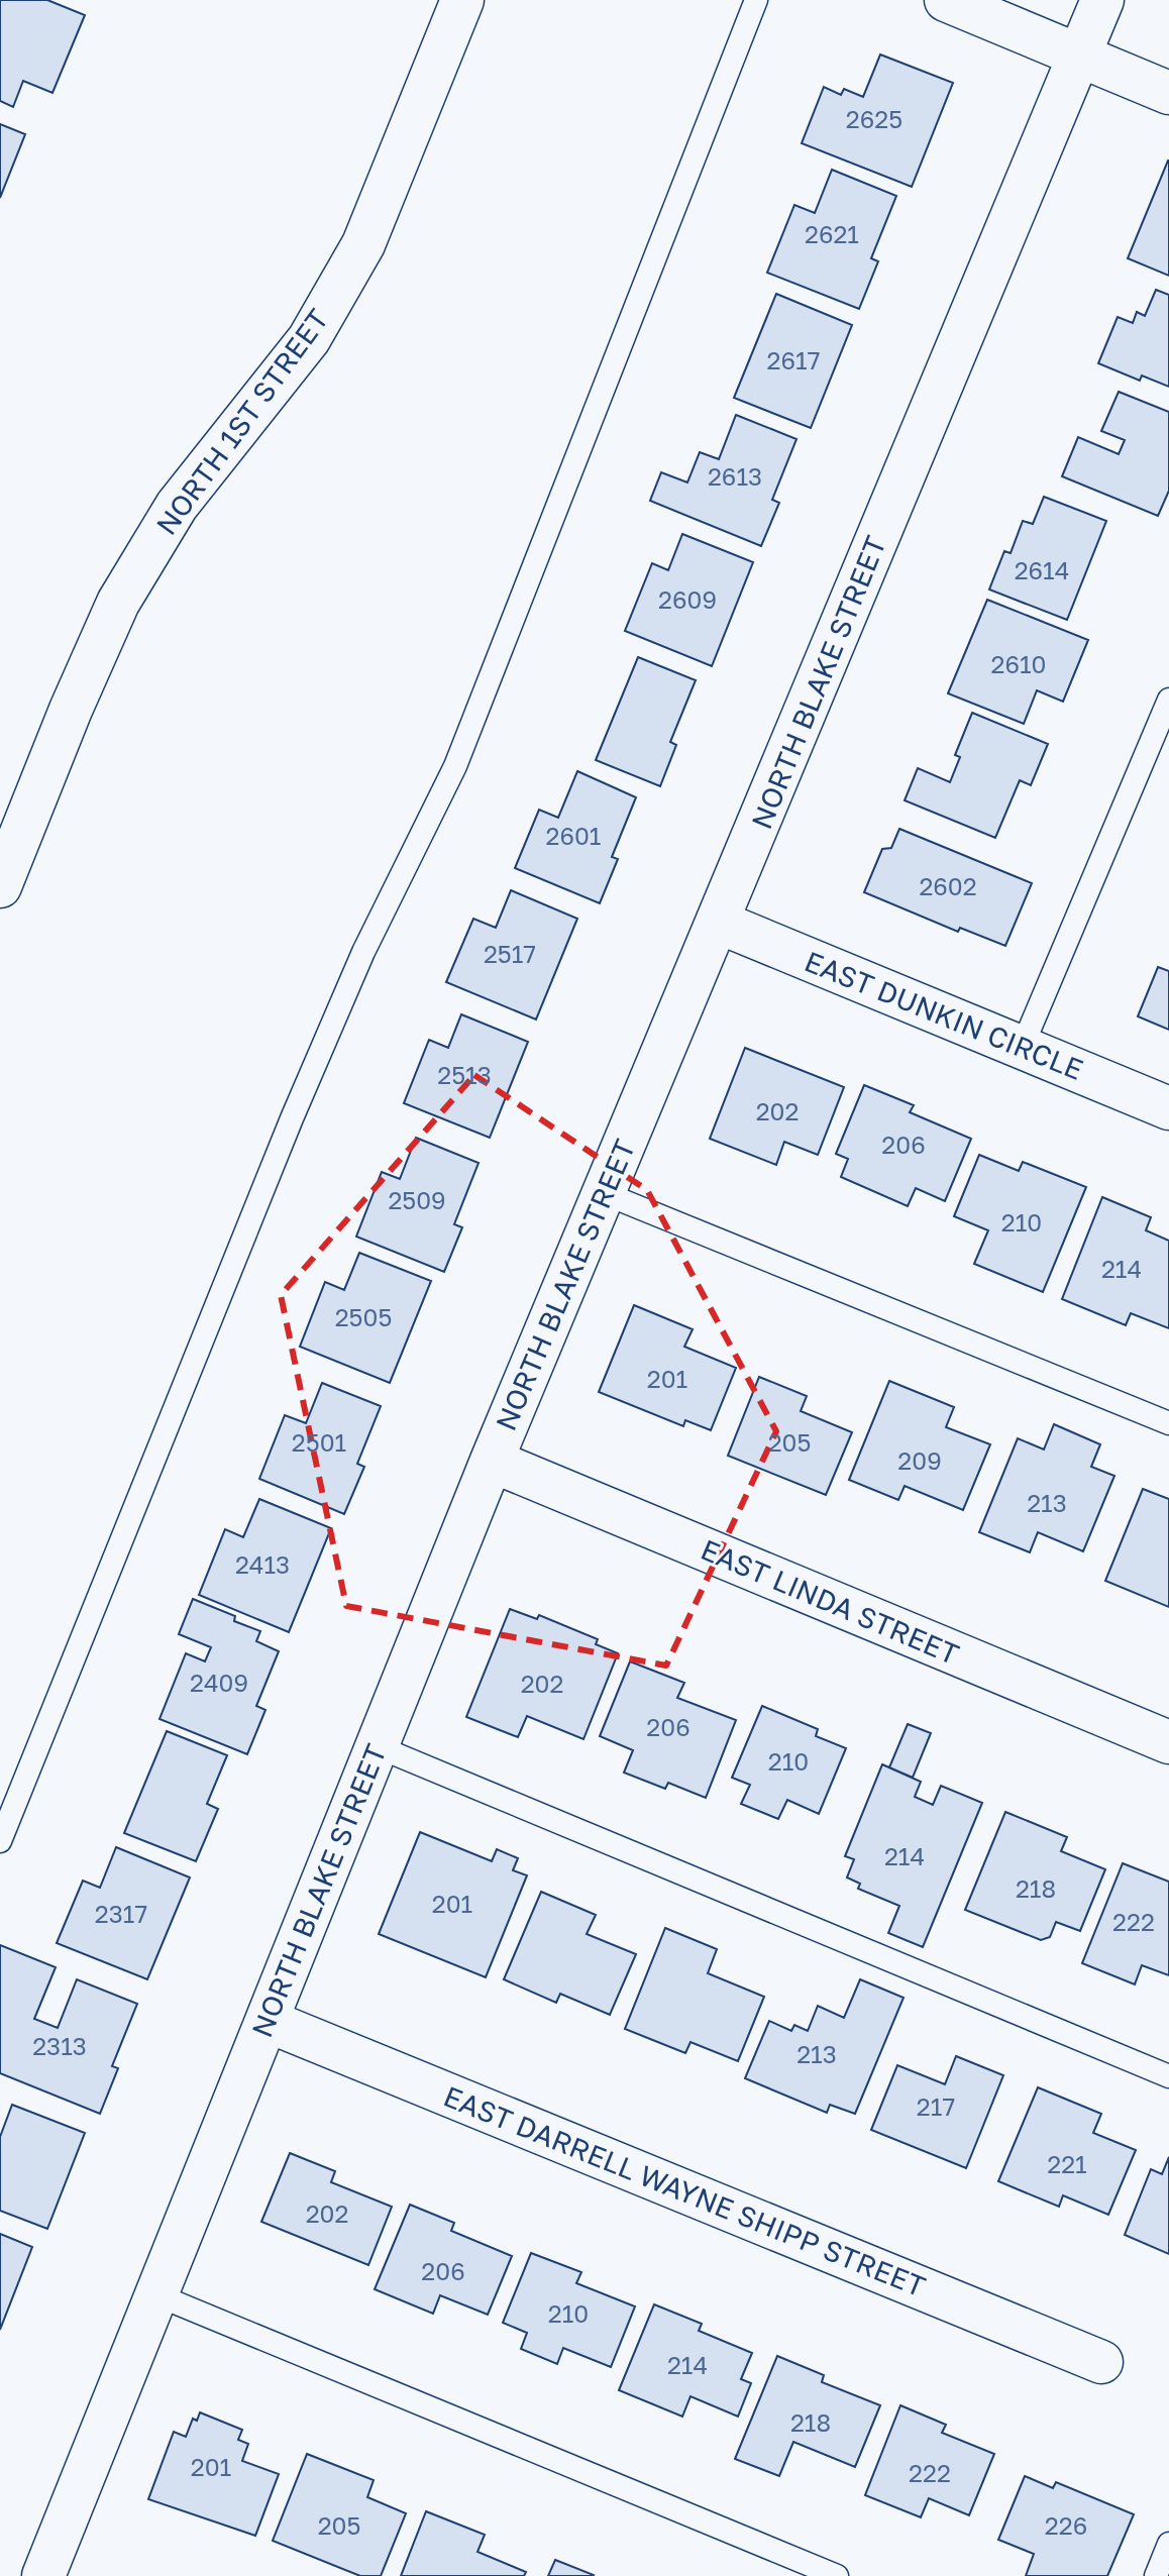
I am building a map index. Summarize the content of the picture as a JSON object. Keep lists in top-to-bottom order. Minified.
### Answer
{"streets":{"street":["NORTH 1ST STREET","NORTH BLAKE STREET","EAST DUNKIN CIRCLE","EAST LINDA STREET","EAST DARRELL WAYNE SHIPP STREET"]},"crossings":[["NORTH BLAKE STREET","EAST DUNKIN CIRCLE"],["NORTH BLAKE STREET","EAST LINDA STREET"],["NORTH BLAKE STREET","EAST DARRELL WAYNE SHIPP STREET"]],"house_numbers":["2625","2621","2617","2613","2614","2609","2610","2601","2602","2517","2513","202","206","2509","210","214","2505","201","2501","205","209","213","2413","2409","202","206","210","214","218","201","2317","222","2313","213","217","221","202","206","210","214","218","201","222","205","226"]}
